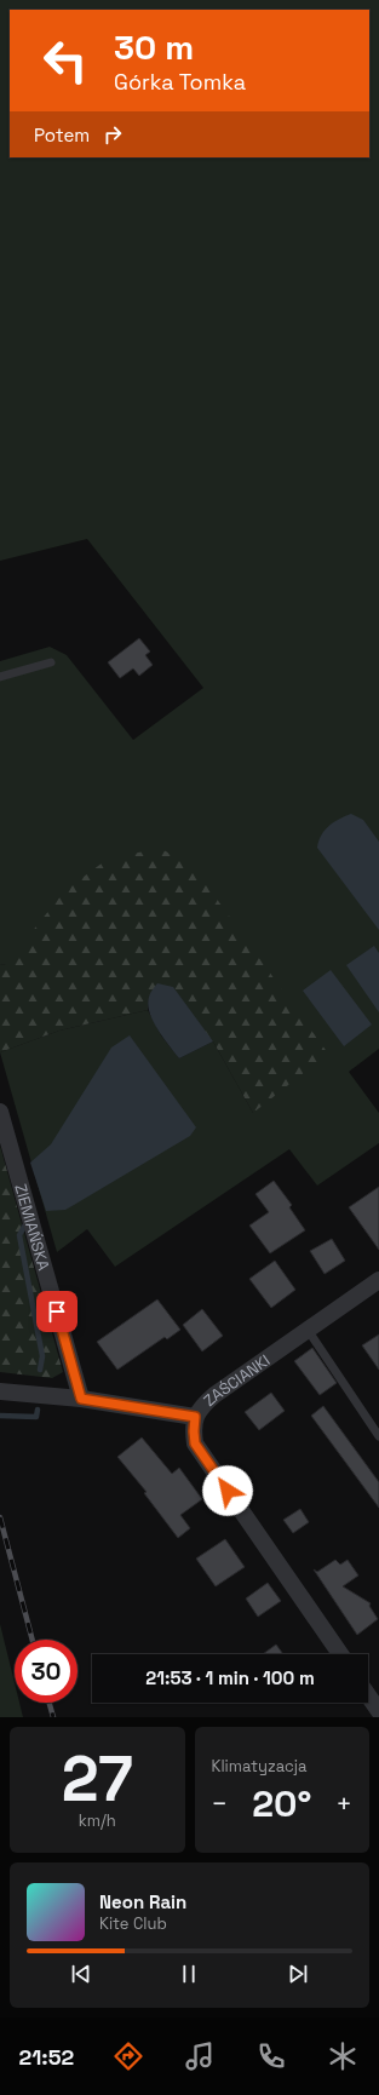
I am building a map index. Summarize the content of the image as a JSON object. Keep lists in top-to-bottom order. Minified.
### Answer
{"streets":{"street":["ZIEMIAŃSKA","ZAŚCIANKI"]},"page":{"turn":["30 m","Górka Tomka"],"then":"Potem","limit":"30","trip":"21:53 · 1 min · 100 m","tile":[["27","km/h"],"Klimatyzacja"],"heat":["−","20°","+"],"song":["Neon Rain","Kite Club"],"tabs":"21:52"}}
